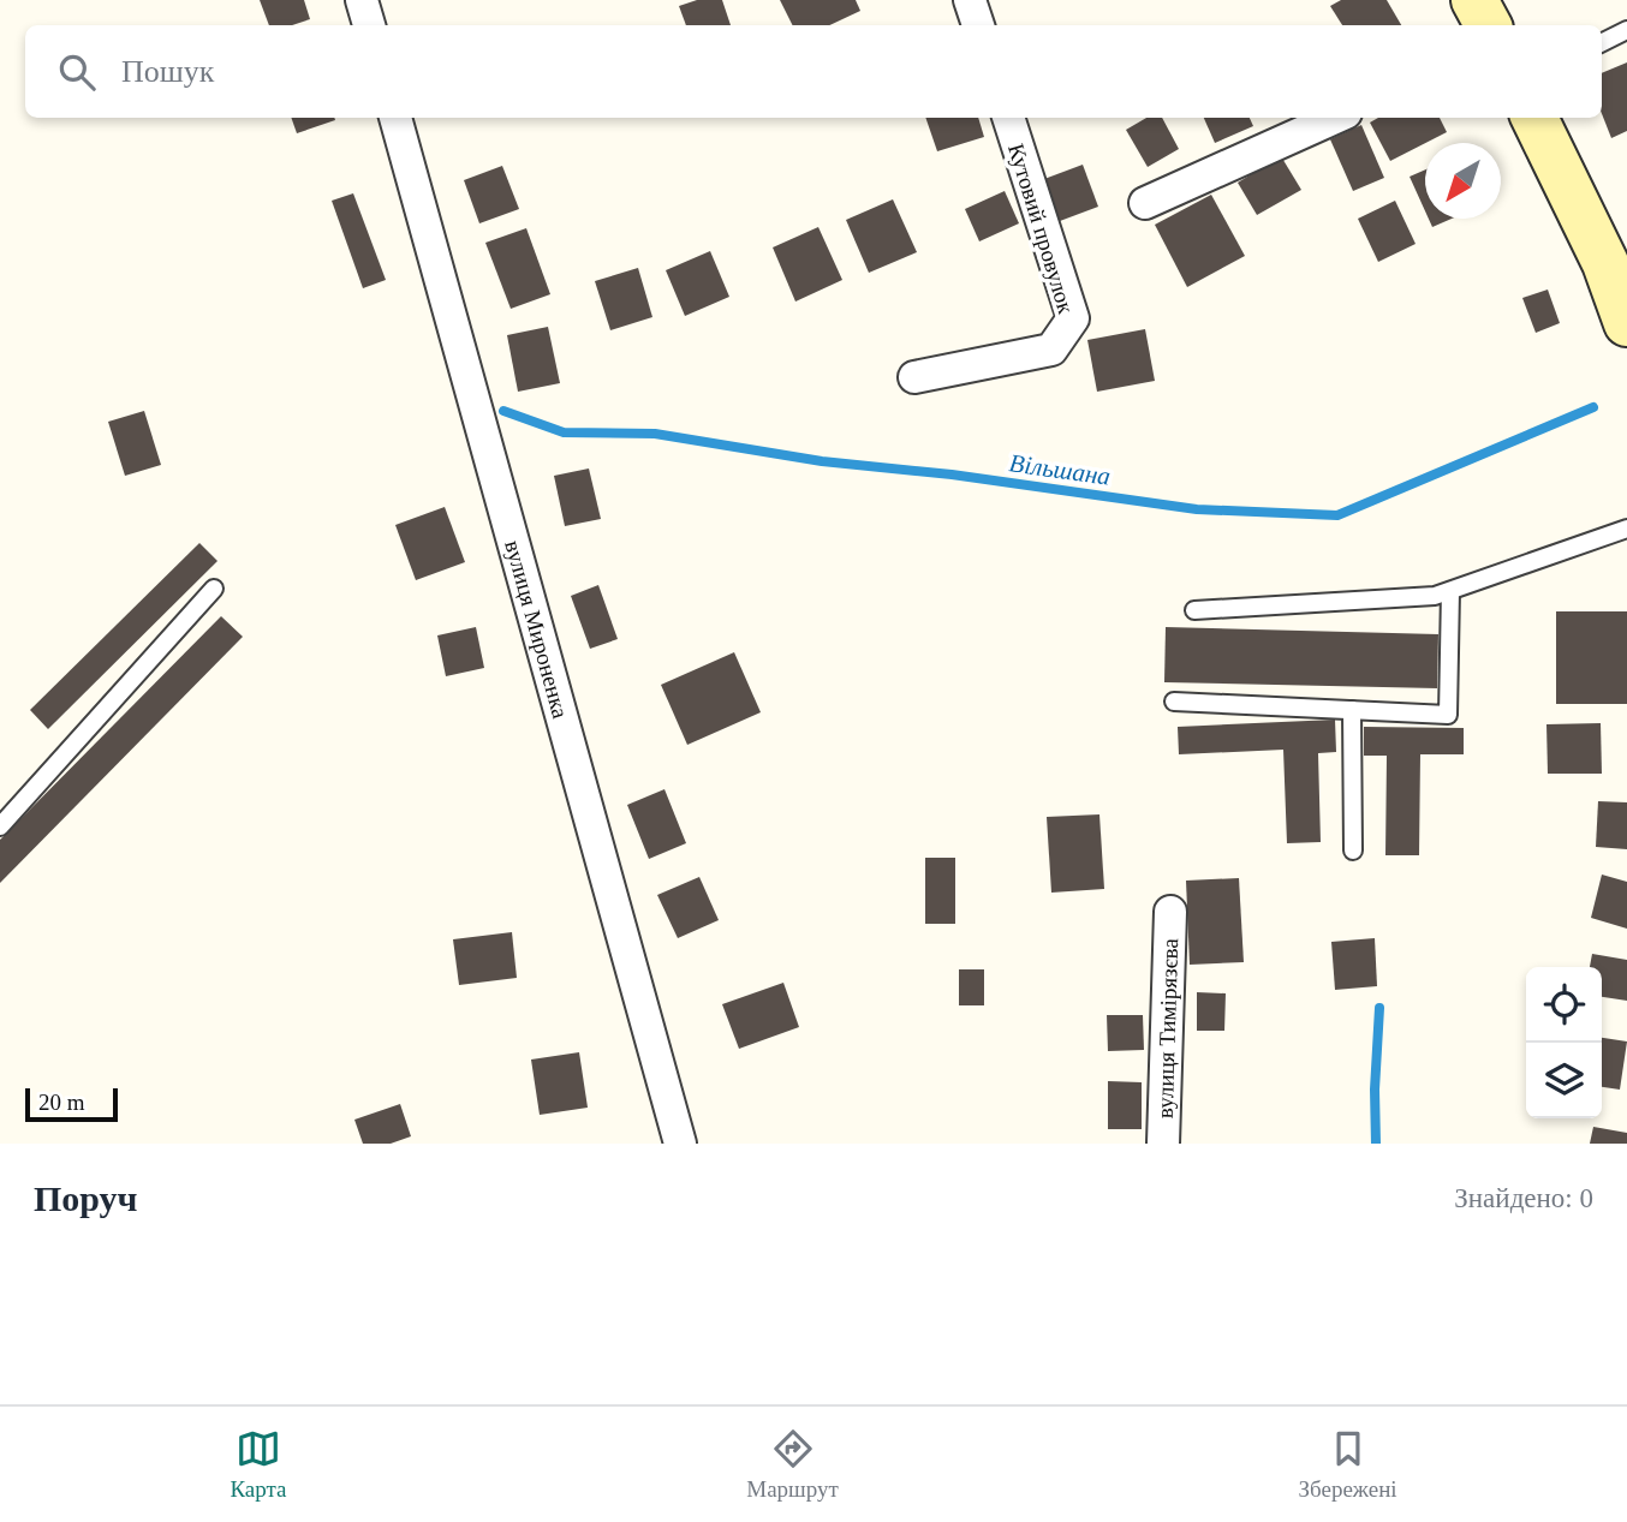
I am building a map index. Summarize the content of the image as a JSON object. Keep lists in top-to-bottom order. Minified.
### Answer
{"streets":{"street":["Кутовий провулок","вулиця Мироненка","вулиця Тимірязєва"]},"water":["Вільшана"],"scale_bar":"20 m","north":"bottom left","page":{"search":"Пошук","scale":"20 m","heading":["Поруч","Знайдено: 0"],"nav":["Карта","Маршрут","Збережені"]}}
